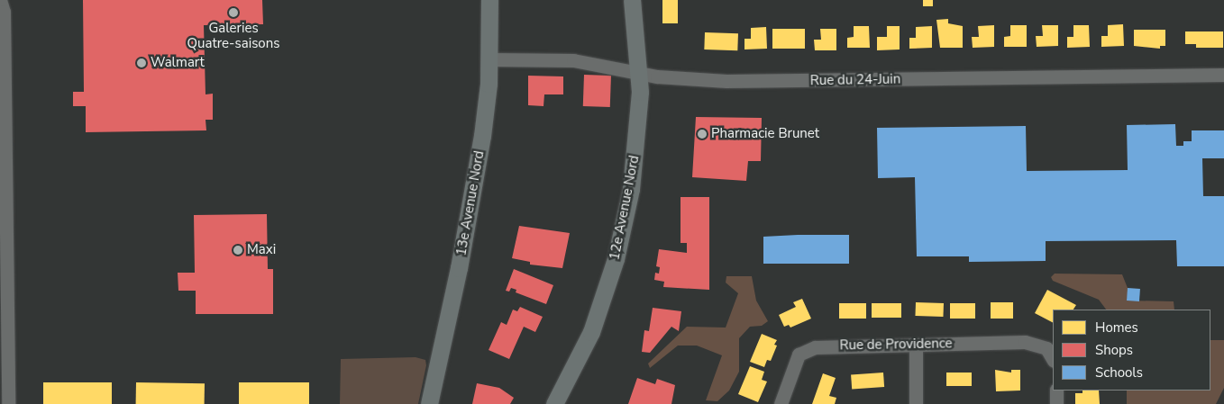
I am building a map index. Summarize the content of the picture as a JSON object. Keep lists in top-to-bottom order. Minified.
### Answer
{"streets":{"main road":["13e Avenue Nord","12e Avenue Nord"],"street":["Rue du 24-Juin","Rue de Providence"]},"crossings":[["Rue du 24-Juin","13e Avenue Nord"],["Rue du 24-Juin","12e Avenue Nord"]],"places":["Galeries Quatre-saisons","Walmart","Pharmacie Brunet","Maxi"],"legend":["Homes","Shops","Schools"]}
